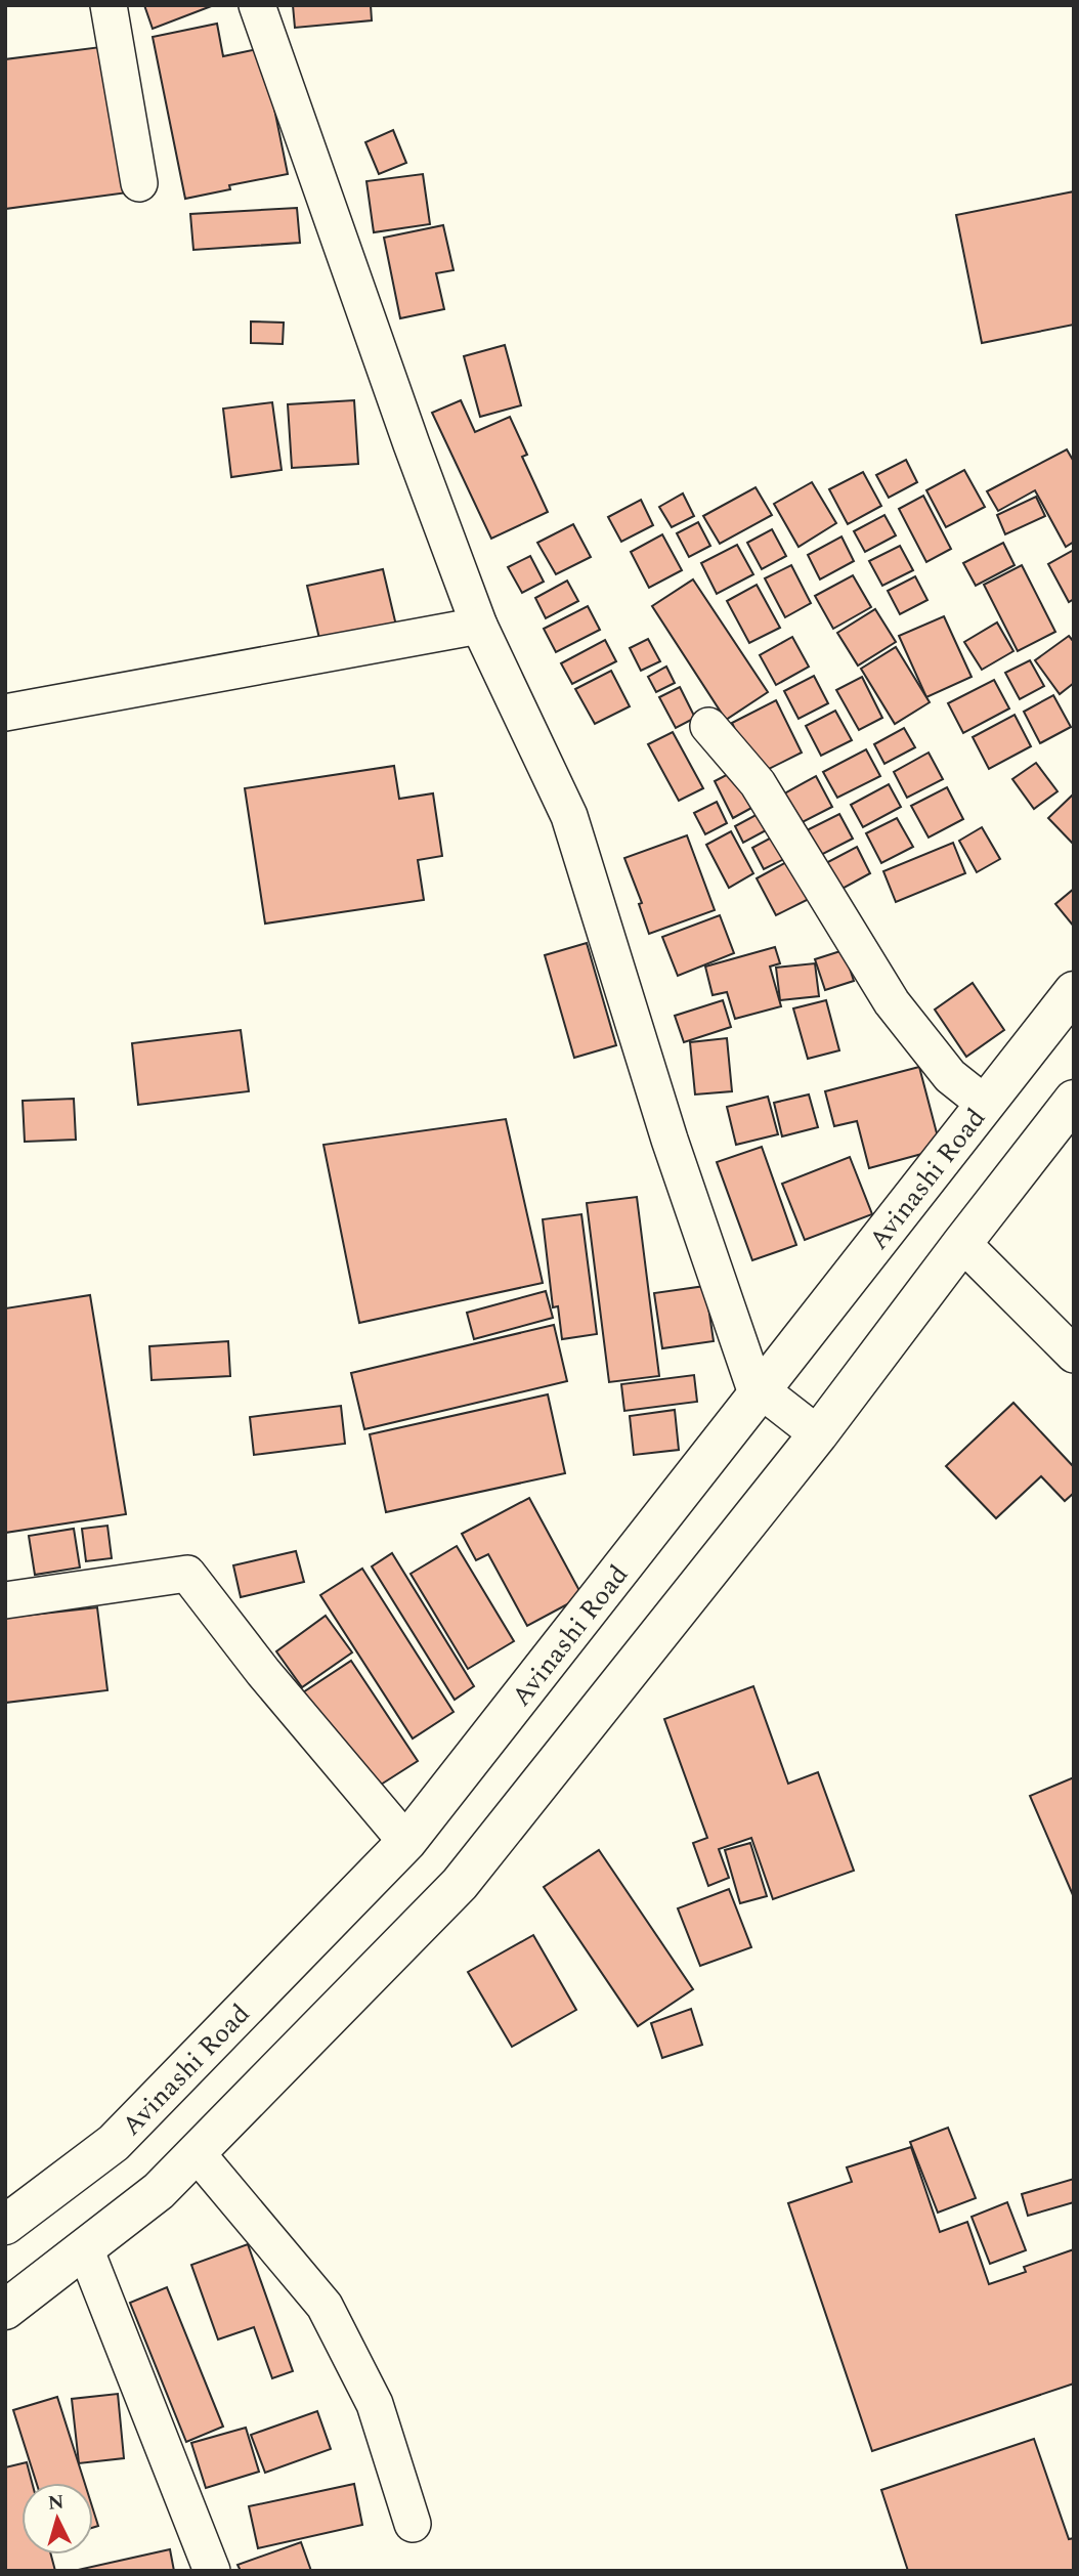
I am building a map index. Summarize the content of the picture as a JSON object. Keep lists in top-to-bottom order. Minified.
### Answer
{"streets":{"main road":["Avinashi Road"]},"north":"top"}
